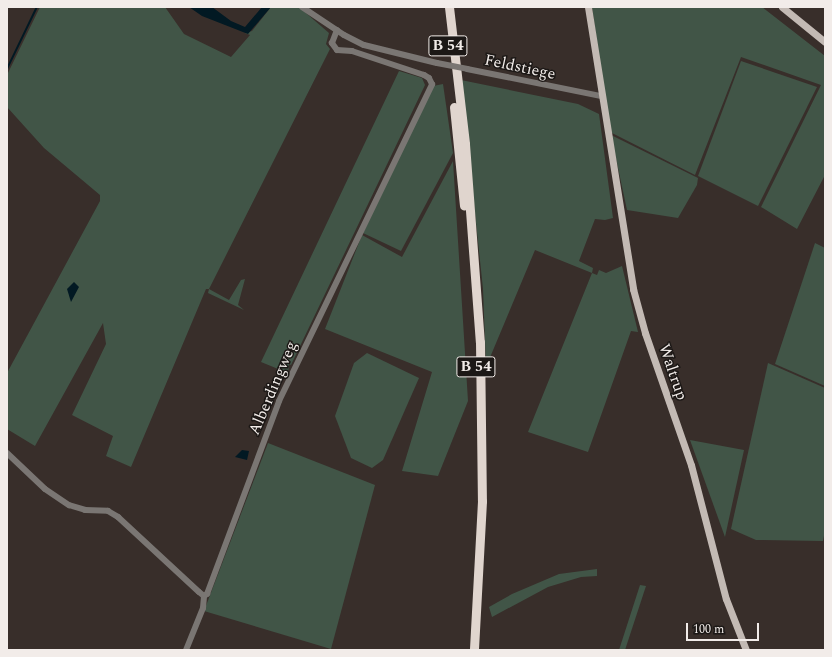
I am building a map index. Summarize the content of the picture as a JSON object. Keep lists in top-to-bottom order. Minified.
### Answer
{"streets":{"highway":["B 54"],"main road":["Waltrup"],"street":["Feldstiege","Alberdingweg"]},"crossings":[["Feldstiege","Waltrup"],["Feldstiege","Alberdingweg"]],"scale_bar":"100 m"}
